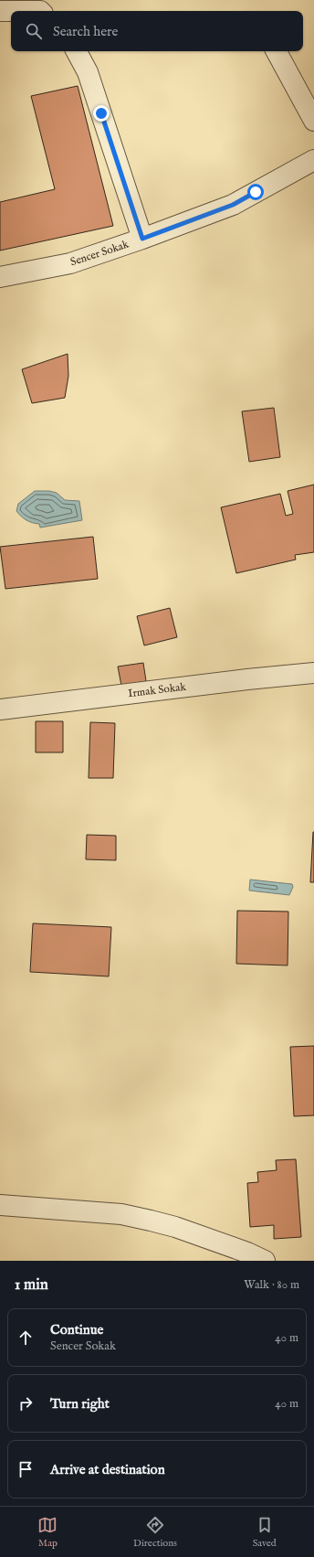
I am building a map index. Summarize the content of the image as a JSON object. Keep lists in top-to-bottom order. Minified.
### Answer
{"streets":{"street":["Sencer Sokak","Irmak Sokak"]},"page":{"search":"Search here","heading":["1 min","Walk · 80 m"],"list":[["Continue","Sencer Sokak","40 m"],["Turn right","40 m"],"Arrive at destination"],"nav":["Map","Directions","Saved"]}}
